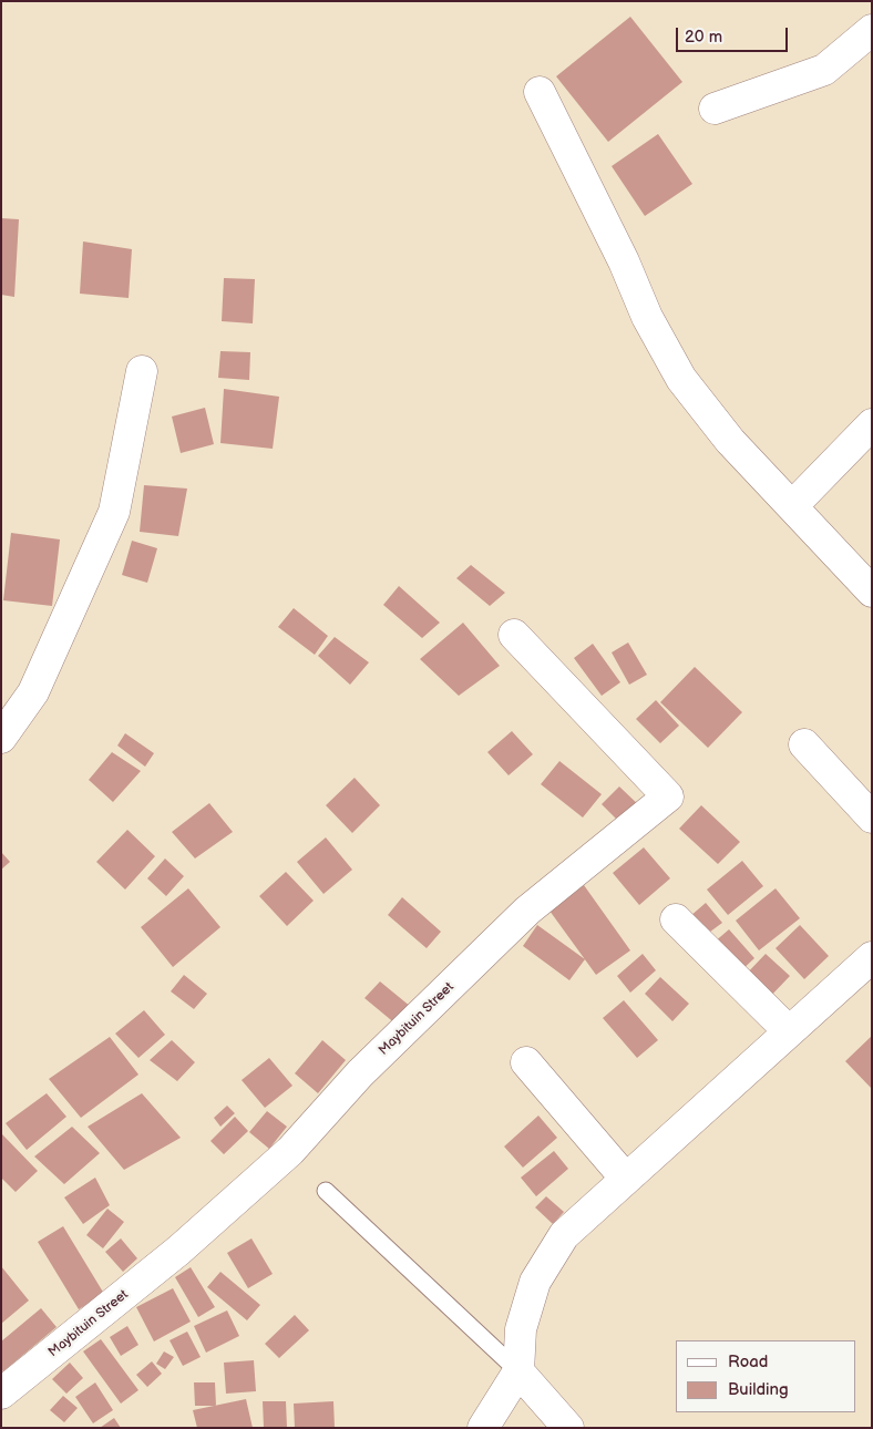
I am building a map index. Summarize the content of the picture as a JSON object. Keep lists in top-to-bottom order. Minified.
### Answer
{"streets":{"street":["Maybituin Street"]},"legend":["Road","Building"],"scale_bar":"20 m"}
